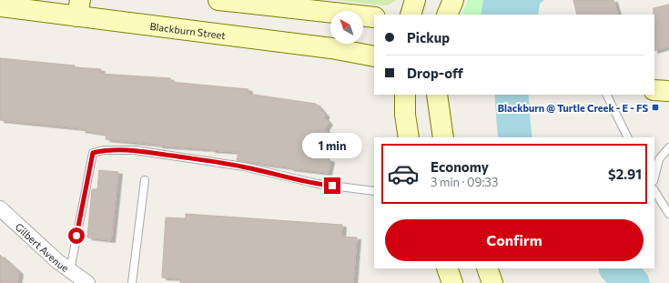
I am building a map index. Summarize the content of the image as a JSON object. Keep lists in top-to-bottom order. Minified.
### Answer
{"streets":{"street":["Blackburn Street","Gilbert Avenue"]},"places":{"transit":["Blackburn @ Turtle Creek - E - FS"]},"north":"top left","page":{"banner":["Pickup","Drop-off"],"bubble":"1 min","list":[{"name":"Economy","note":"3 min · 09:33","value":"$2.91"}],"buttons":"Confirm"}}
